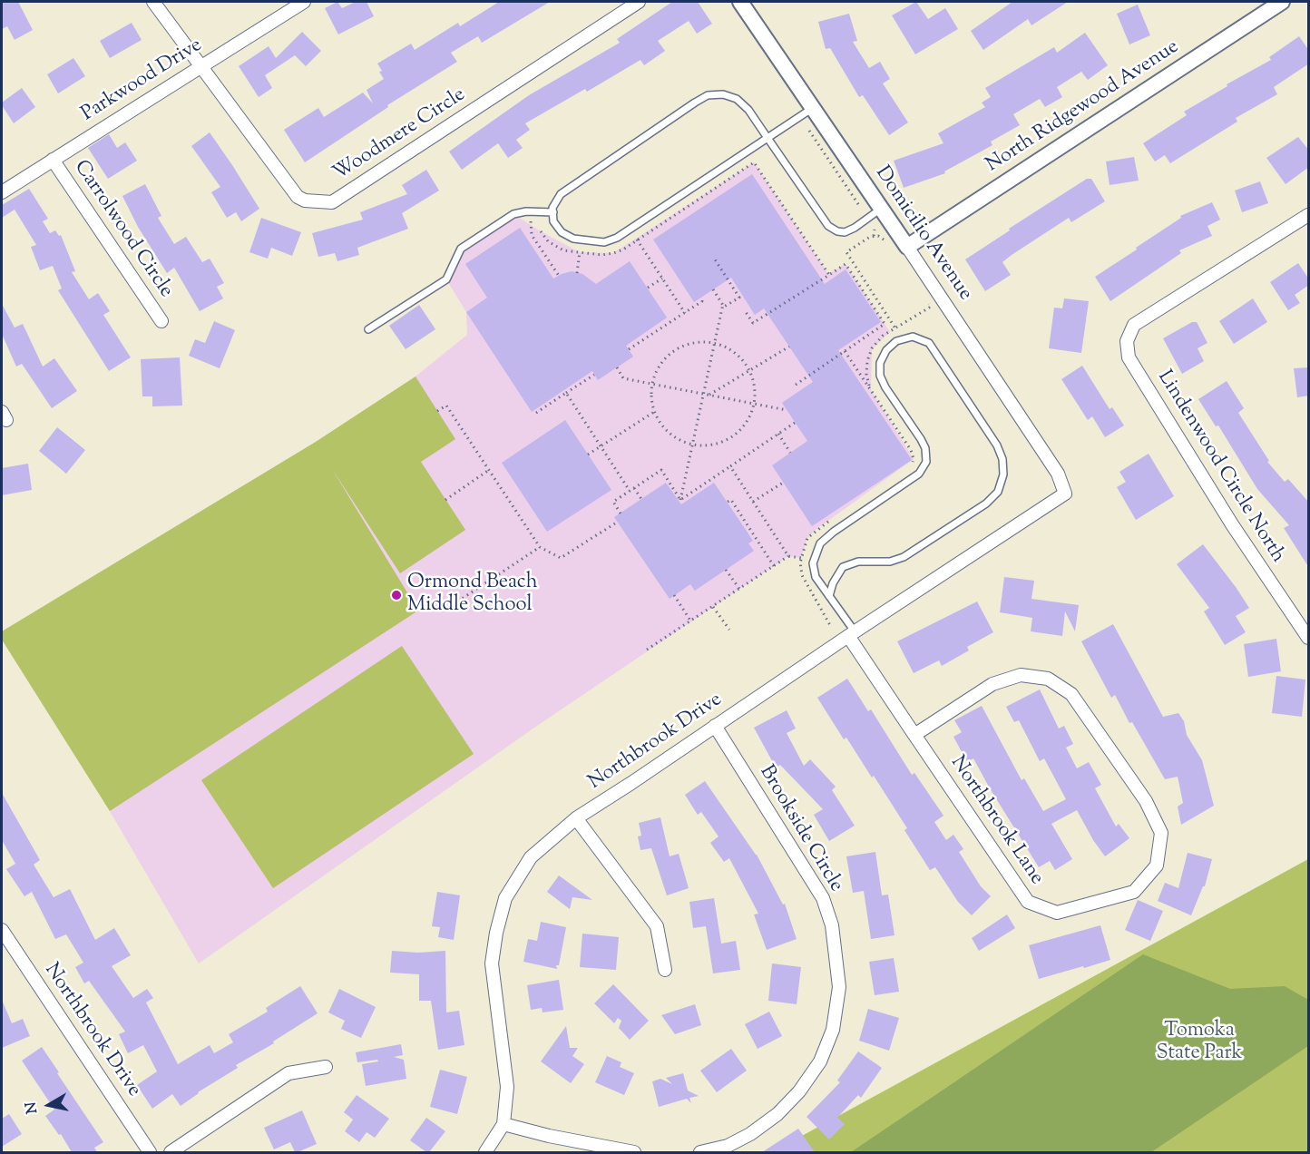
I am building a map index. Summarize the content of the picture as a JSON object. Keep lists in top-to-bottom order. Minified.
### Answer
{"streets":{"street":["Parkwood Drive","North Ridgewood Avenue","Woodmere Circle","Carrolwood Circle","Domicilio Avenue","Lindenwood Circle North","Northbrook Drive","Northbrook Lane","Brookside Circle"]},"crossings":[["Parkwood Drive","Woodmere Circle"],["Parkwood Drive","Carrolwood Circle"],["North Ridgewood Avenue","Domicilio Avenue"],["Domicilio Avenue","Northbrook Drive"],["Northbrook Drive","Northbrook Lane"],["Northbrook Drive","Brookside Circle"]],"parks":["Tomoka State Park"],"places":["Ormond Beach Middle School"],"north":"left"}
